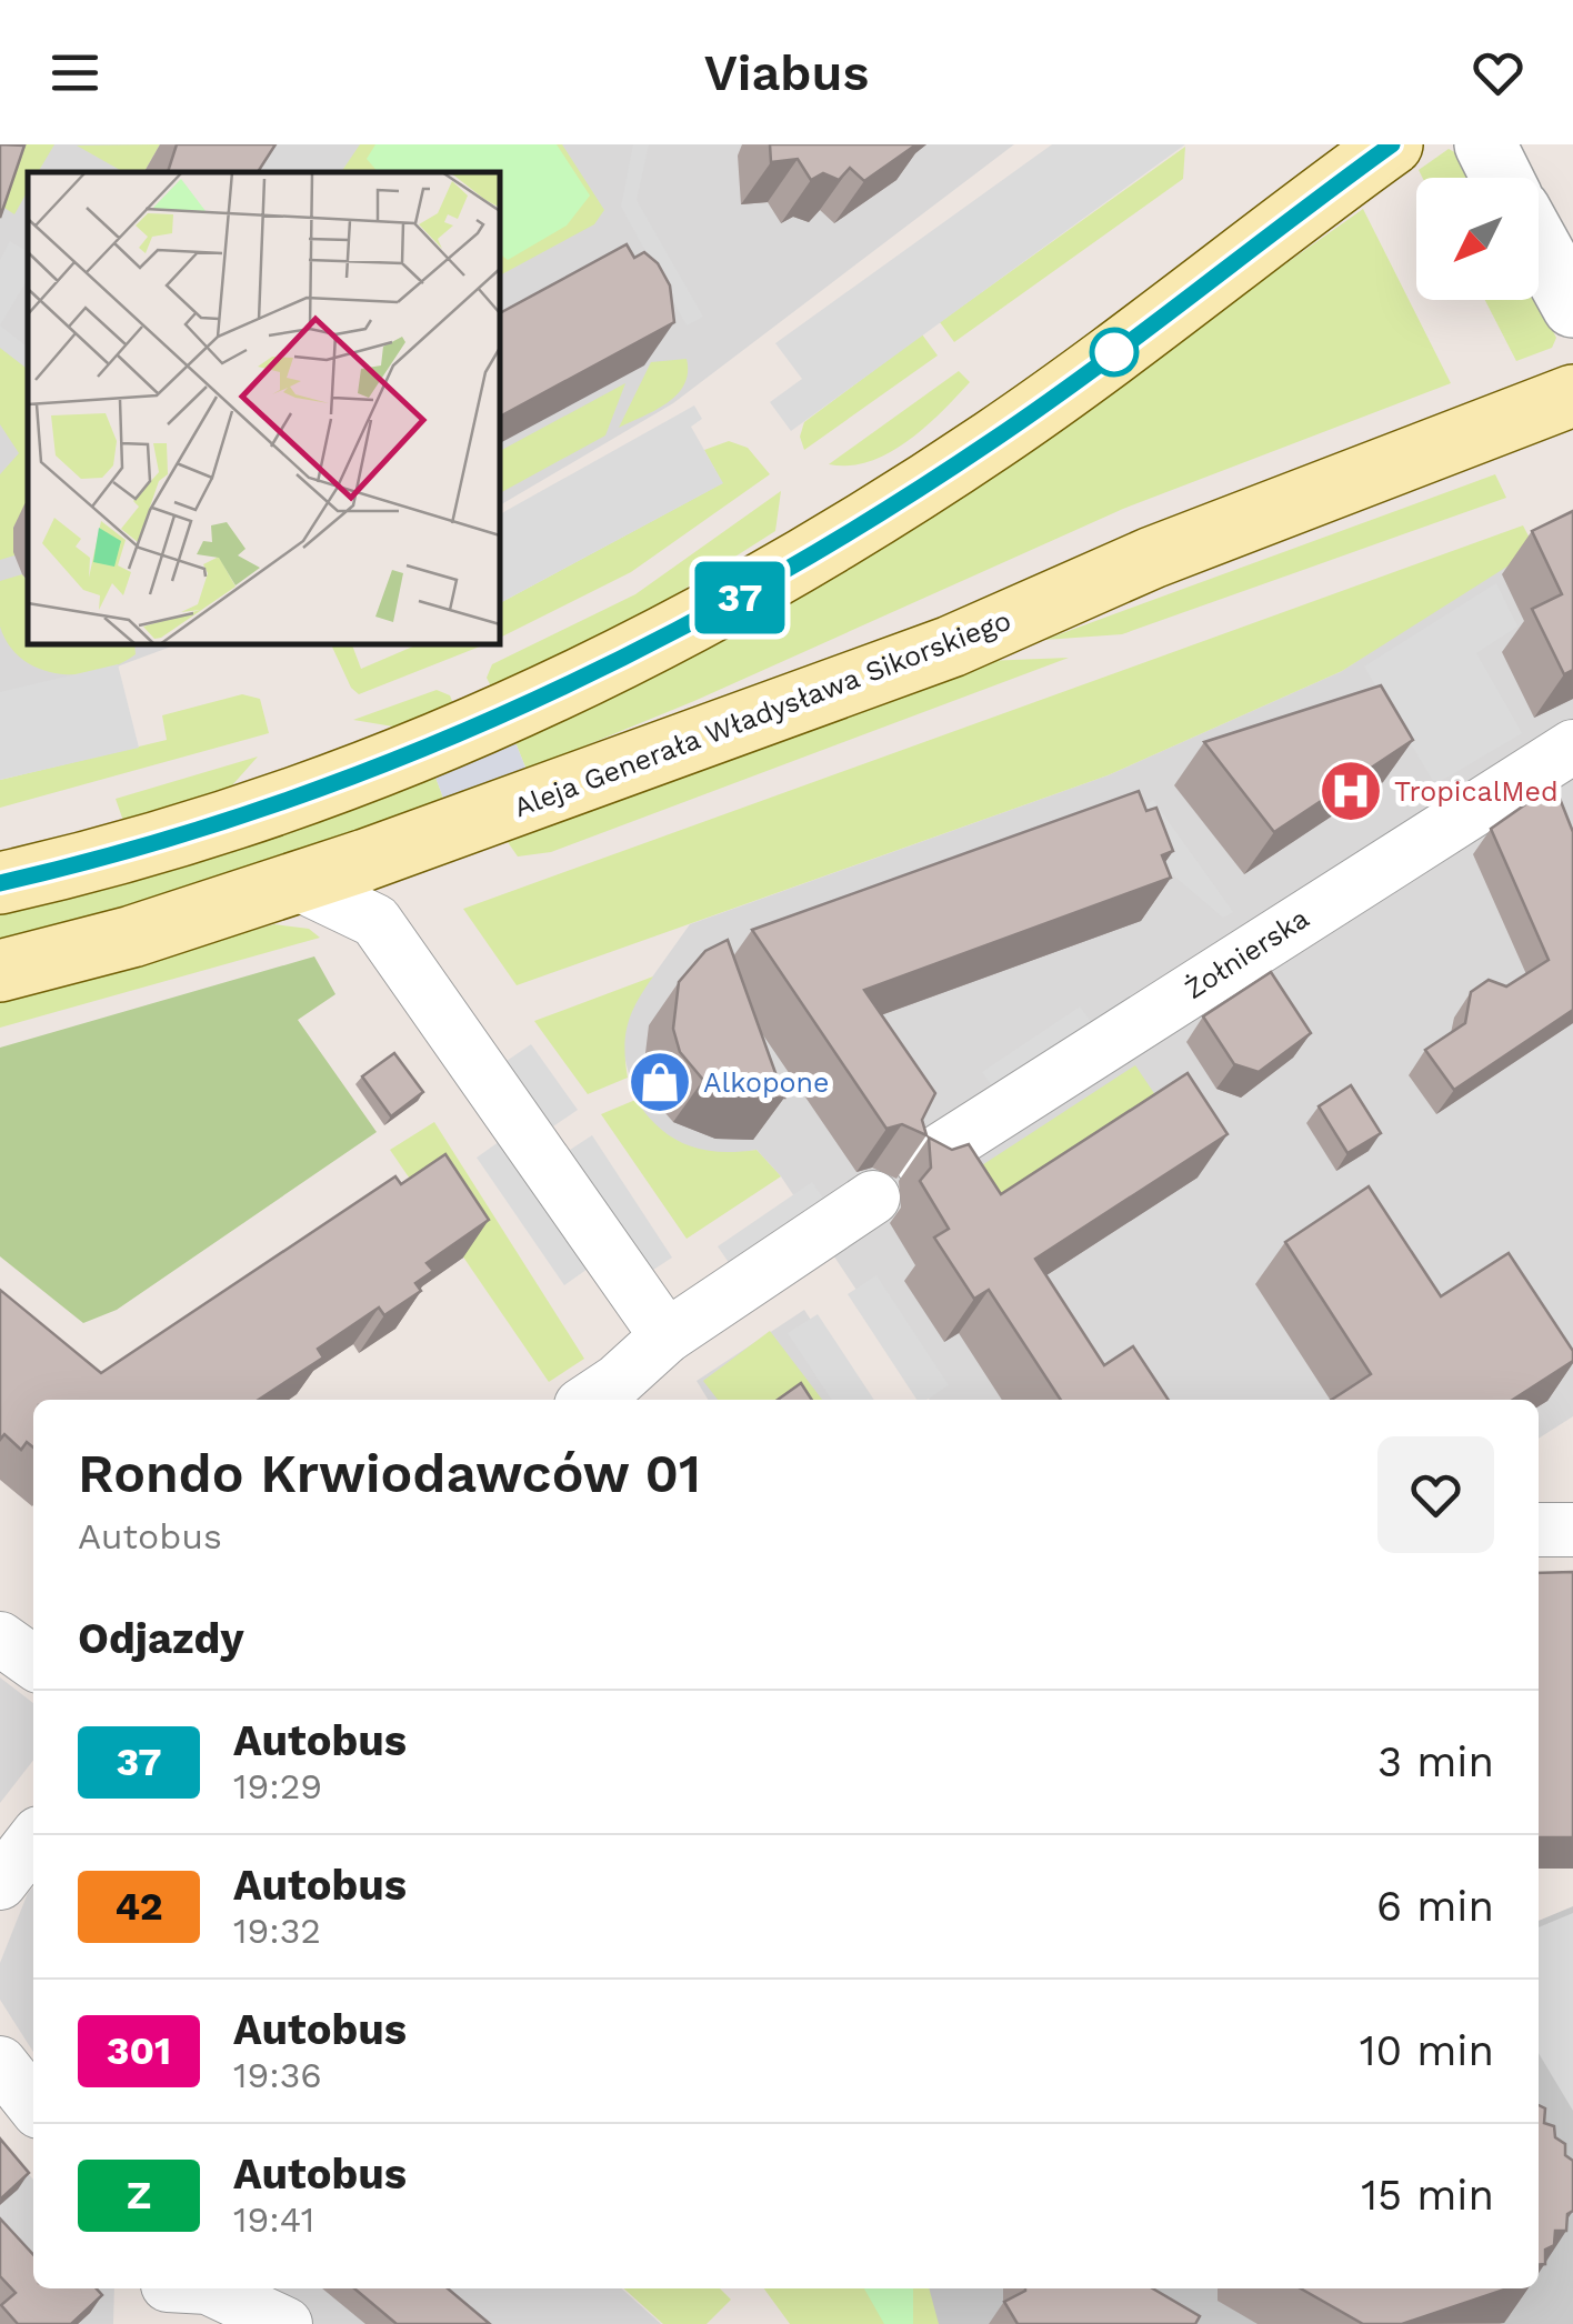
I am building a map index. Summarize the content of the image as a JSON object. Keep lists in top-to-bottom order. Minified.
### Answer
{"streets":{"main road":["Aleja Generała Władysława Sikorskiego"],"street":["Żołnierska"]},"places":{"hospital":["TropicalMed"],"shop":["Alkopone"]},"lines":["bus line 37"],"north":"bottom left","page":{"header":"Viabus","on_map":"37","heading":[["Rondo Krwiodawców 01","Autobus"],"Odjazdy"],"list":[{"mark":"37","name":"Autobus","note":"19:29","value":"3 min"},{"mark":"42","name":"Autobus","note":"19:32","value":"6 min"},{"mark":"301","name":"Autobus","note":"19:36","value":"10 min"},{"mark":"Z","name":"Autobus","note":"19:41","value":"15 min"}]}}
